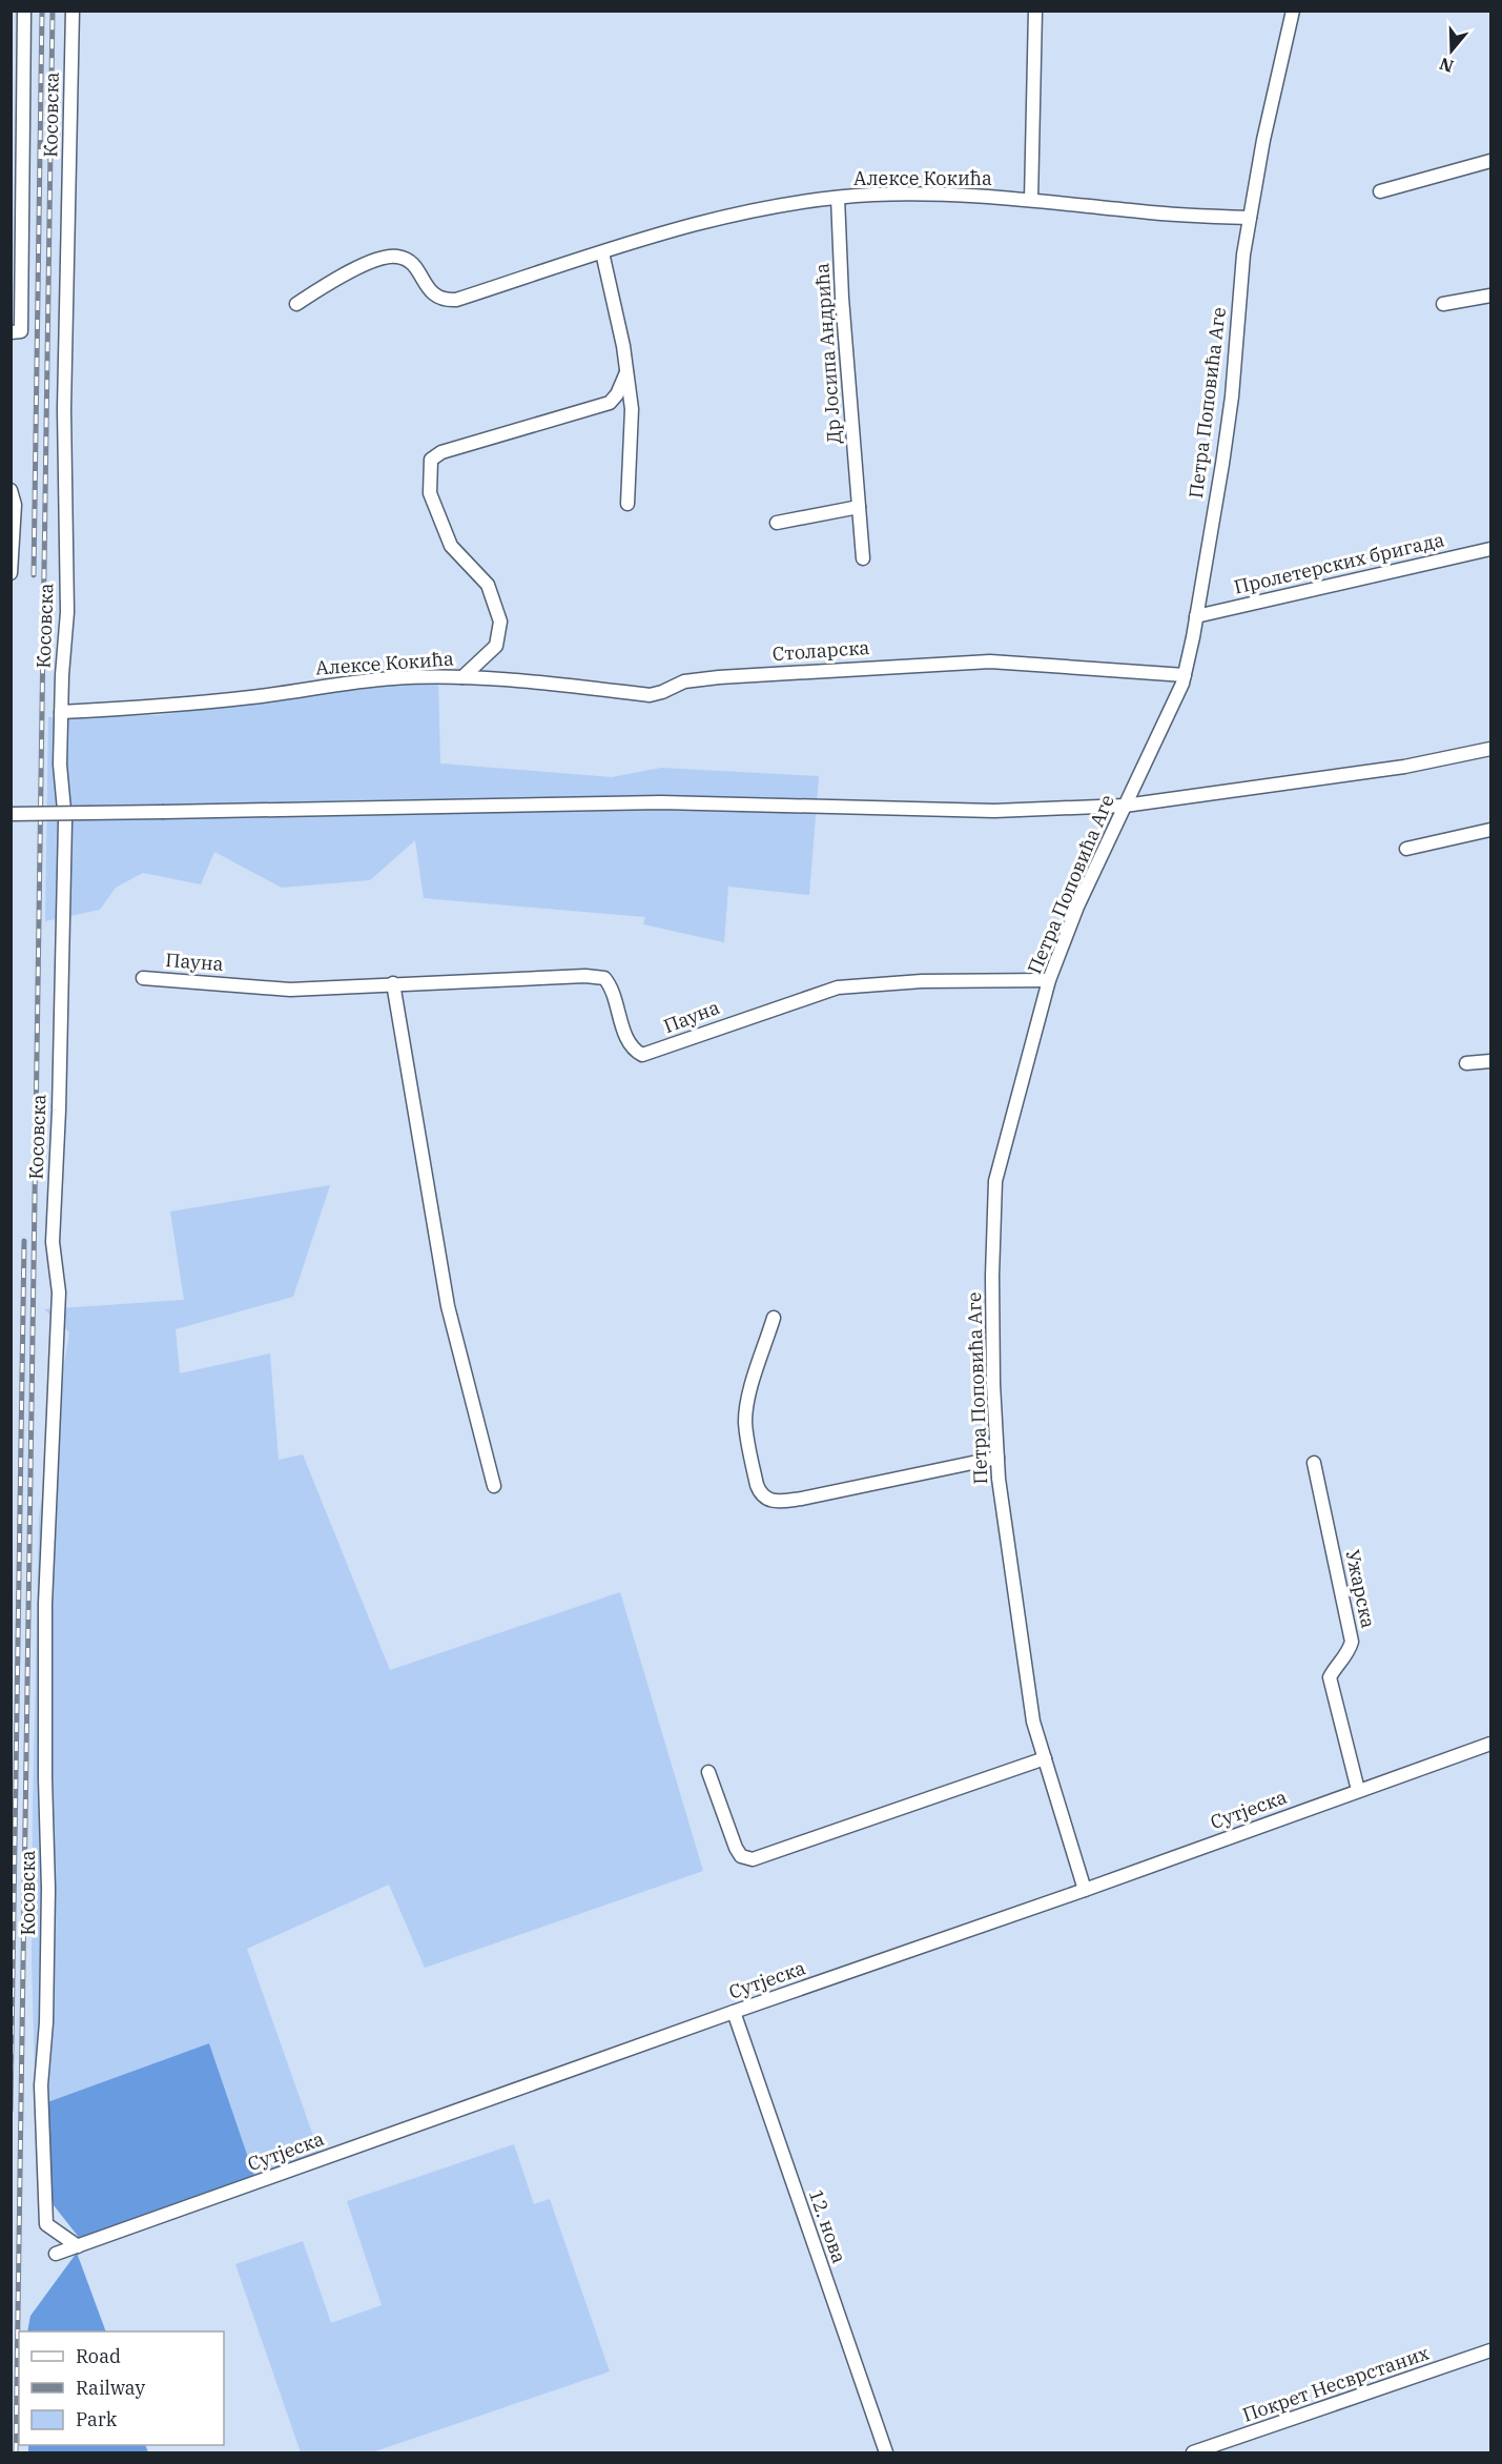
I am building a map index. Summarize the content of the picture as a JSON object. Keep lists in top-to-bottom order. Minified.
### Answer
{"streets":{"street":["Косовска","Алексе Кокића","Др Јосипа Андрића","Петра Поповића Аге","Пролетерских бригада","Столарска","Пауна","Ужарска","Сутјеска","12. нова","Покрет Несврстаних"]},"crossings":[["Косовска","Алексе Кокића"],["Косовска","Сутјеска"],["Алексе Кокића","Др Јосипа Андрића"],["Алексе Кокића","Петра Поповића Аге"],["Алексе Кокића","Столарска"],["Петра Поповића Аге","Пролетерских бригада"],["Петра Поповића Аге","Столарска"],["Петра Поповића Аге","Пауна"],["Петра Поповића Аге","Сутјеска"],["Ужарска","Сутјеска"],["Сутјеска","12. нова"]],"legend":["Road","Railway","Park"],"north":"bottom"}
